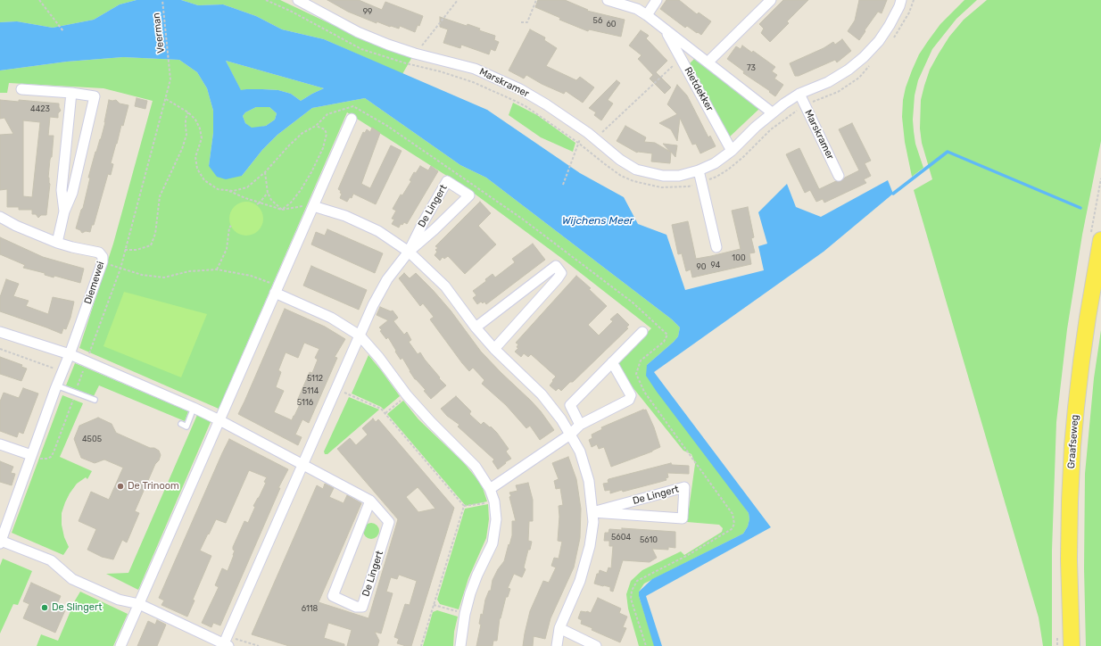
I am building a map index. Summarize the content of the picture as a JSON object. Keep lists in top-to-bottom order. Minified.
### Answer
{"streets":{"main road":["Graafseweg"],"street":["Marskramer","Rietdekker","De Lingert","Diemewei"],"path":["Veerman"]},"crossings":[["Veerman","Diemewei"],["Marskramer","Rietdekker"]],"water":["Wijchens Meer"],"places":["De Trinoom","De Slingert"],"house_numbers":["99","56","60","73","4423","100","94","90","5112","5114","5116","4505","5604","5610","6118"]}
